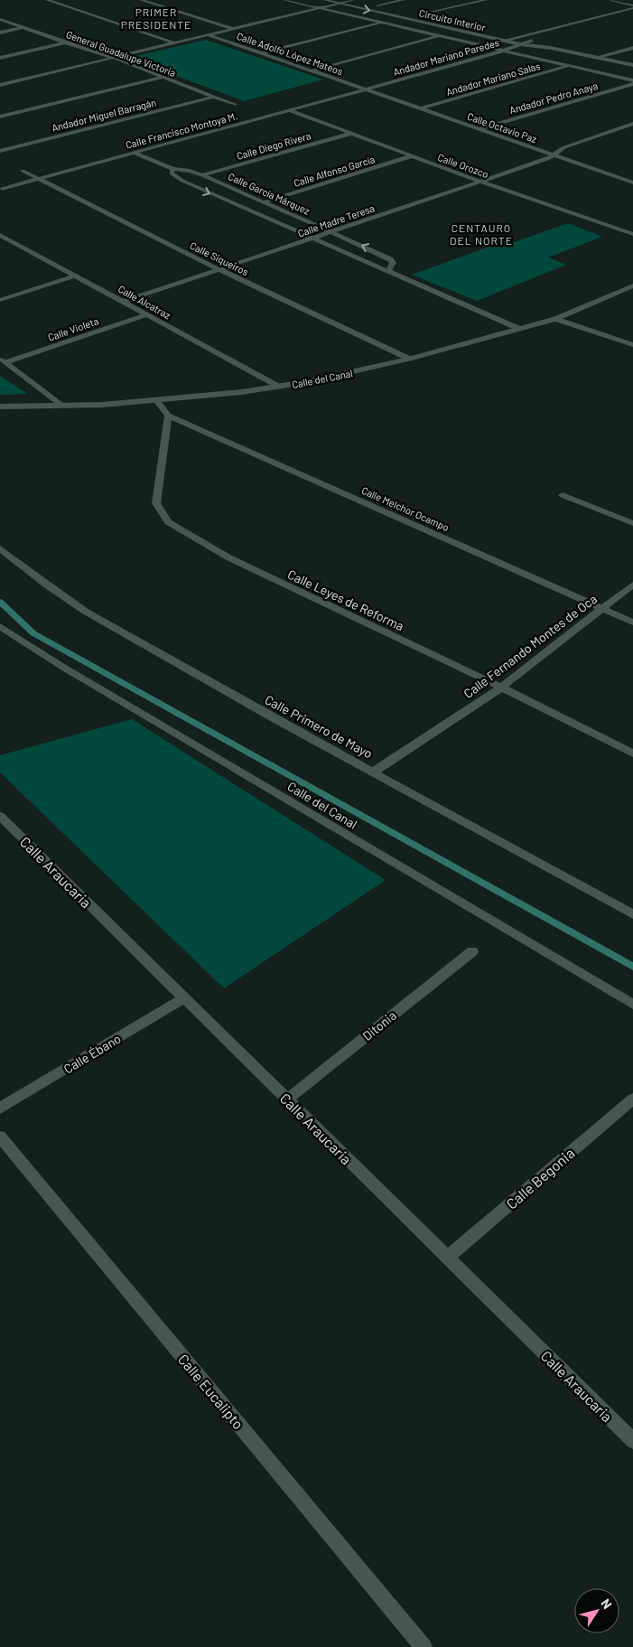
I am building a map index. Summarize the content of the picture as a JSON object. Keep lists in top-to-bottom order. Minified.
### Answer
{"streets":{"street":["Circuito Interior","General Guadalupe Victoria","Calle Adolfo López Mateos","Andador Mariano Paredes","Andador Mariano Salas","Andador Pedro Anaya","Andador Miguel Barragán","Calle Octavio Paz","Calle Francisco Montoya M.","Calle Diego Rivera","Calle Orozco","Calle Alfonso García","Calle García Márquez","Calle Madre Teresa","Calle Siqueiros","Calle Alcatraz","Calle Violeta","Calle del Canal","Calle Melchor Ocampo","Calle Leyes de Reforma","Calle Fernando Montes de Oca","Calle Primero de Mayo","Calle Araucaria","Ditonia","Calle Ébano","Calle Begonia","Calle Eucalipto"]},"crossings":[["Circuito Interior","Andador Mariano Paredes"],["General Guadalupe Victoria","Andador Miguel Barragán"],["Calle Adolfo López Mateos","Andador Mariano Paredes"],["Calle Adolfo López Mateos","Calle Octavio Paz"],["Calle Adolfo López Mateos","Calle Francisco Montoya M."],["Andador Mariano Paredes","Calle Octavio Paz"],["Andador Mariano Paredes","Calle Francisco Montoya M."],["Andador Mariano Salas","Calle Octavio Paz"],["Andador Pedro Anaya","Calle Octavio Paz"],["Calle Octavio Paz","Calle Francisco Montoya M."],["Calle Octavio Paz","Calle Madre Teresa"],["Calle Francisco Montoya M.","Calle Orozco"],["Calle Francisco Montoya M.","Calle García Márquez"],["Calle Francisco Montoya M.","Calle Siqueiros"],["Calle Diego Rivera","Calle Orozco"],["Calle Diego Rivera","Calle García Márquez"],["Calle Orozco","Calle Alfonso García"],["Calle Orozco","Calle Madre Teresa"],["Calle Alfonso García","Calle García Márquez"],["Calle García Márquez","Calle Madre Teresa"],["Calle García Márquez","Calle del Canal"],["Calle Madre Teresa","Calle Siqueiros"],["Calle Madre Teresa","Calle Alcatraz"],["Calle Siqueiros","Calle del Canal"],["Calle Alcatraz","Calle Violeta"],["Calle Alcatraz","Calle del Canal"],["Calle Melchor Ocampo","Calle Leyes de Reforma"],["Calle Melchor Ocampo","Calle Fernando Montes de Oca"],["Calle Leyes de Reforma","Calle Fernando Montes de Oca"],["Calle Fernando Montes de Oca","Calle Primero de Mayo"],["Calle Araucaria","Ditonia"],["Calle Araucaria","Calle Ébano"],["Calle Araucaria","Calle Begonia"]],"districts":["PRIMER PRESIDENTE","CENTAURO DEL NORTE"],"north":"top right"}
